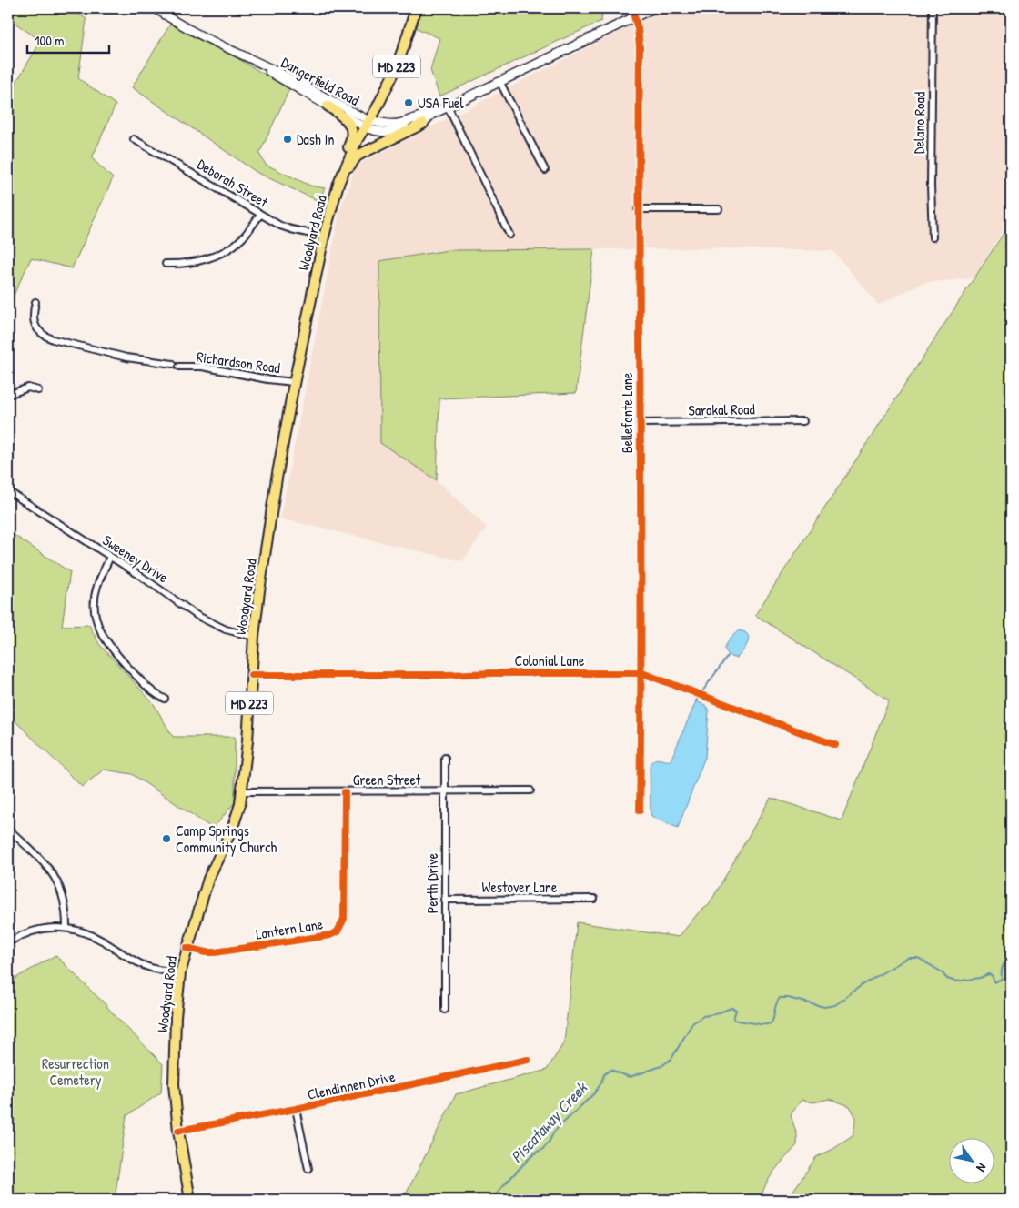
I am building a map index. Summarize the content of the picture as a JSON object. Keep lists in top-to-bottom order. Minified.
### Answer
{"streets":{"main road":["MD 223","Woodyard Road"],"street":["Dangerfield Road","Delano Road","Deborah Street","Richardson Road","Sarakal Road","Bellefonte Lane","Sweeney Drive","Colonial Lane","Green Street","Perth Drive","Westover Lane","Lantern Lane","Clendinnen Drive"]},"crossings":[["Dangerfield Road","Woodyard Road"],["Deborah Street","Woodyard Road"],["Woodyard Road","Richardson Road"],["Woodyard Road","Sweeney Drive"],["Woodyard Road","Colonial Lane"],["Woodyard Road","Green Street"],["Woodyard Road","Lantern Lane"],["Woodyard Road","Clendinnen Drive"],["Sarakal Road","Bellefonte Lane"],["Bellefonte Lane","Colonial Lane"],["Green Street","Perth Drive"],["Green Street","Lantern Lane"],["Perth Drive","Westover Lane"]],"water":["Piscataway Creek"],"parks":["Resurrection Cemetery"],"places":["USA Fuel","Dash In","Camp Springs Community Church"],"scale_bar":"100 m","north":"bottom right"}
